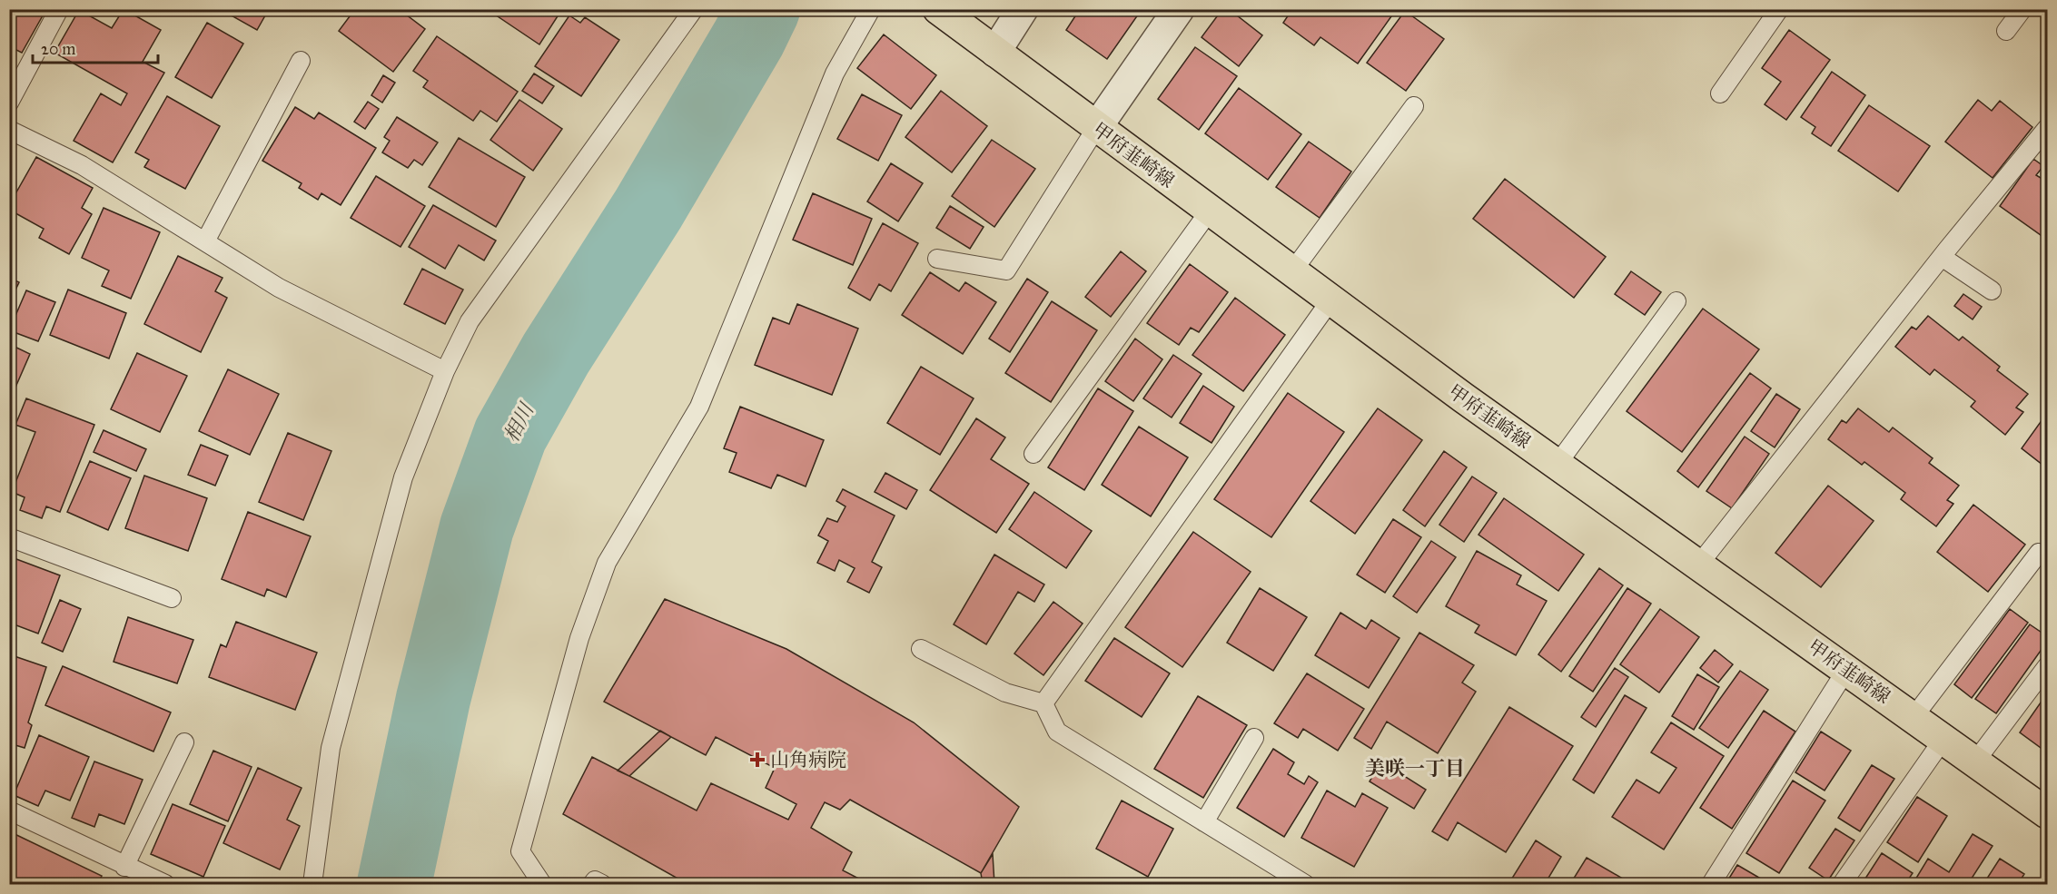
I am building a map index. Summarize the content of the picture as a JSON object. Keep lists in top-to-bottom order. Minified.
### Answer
{"streets":{"main road":["甲府韮崎線"]},"districts":["美咲一丁目"],"water":["相川"],"places":{"health":["山角病院"]},"scale_bar":"20 m"}
